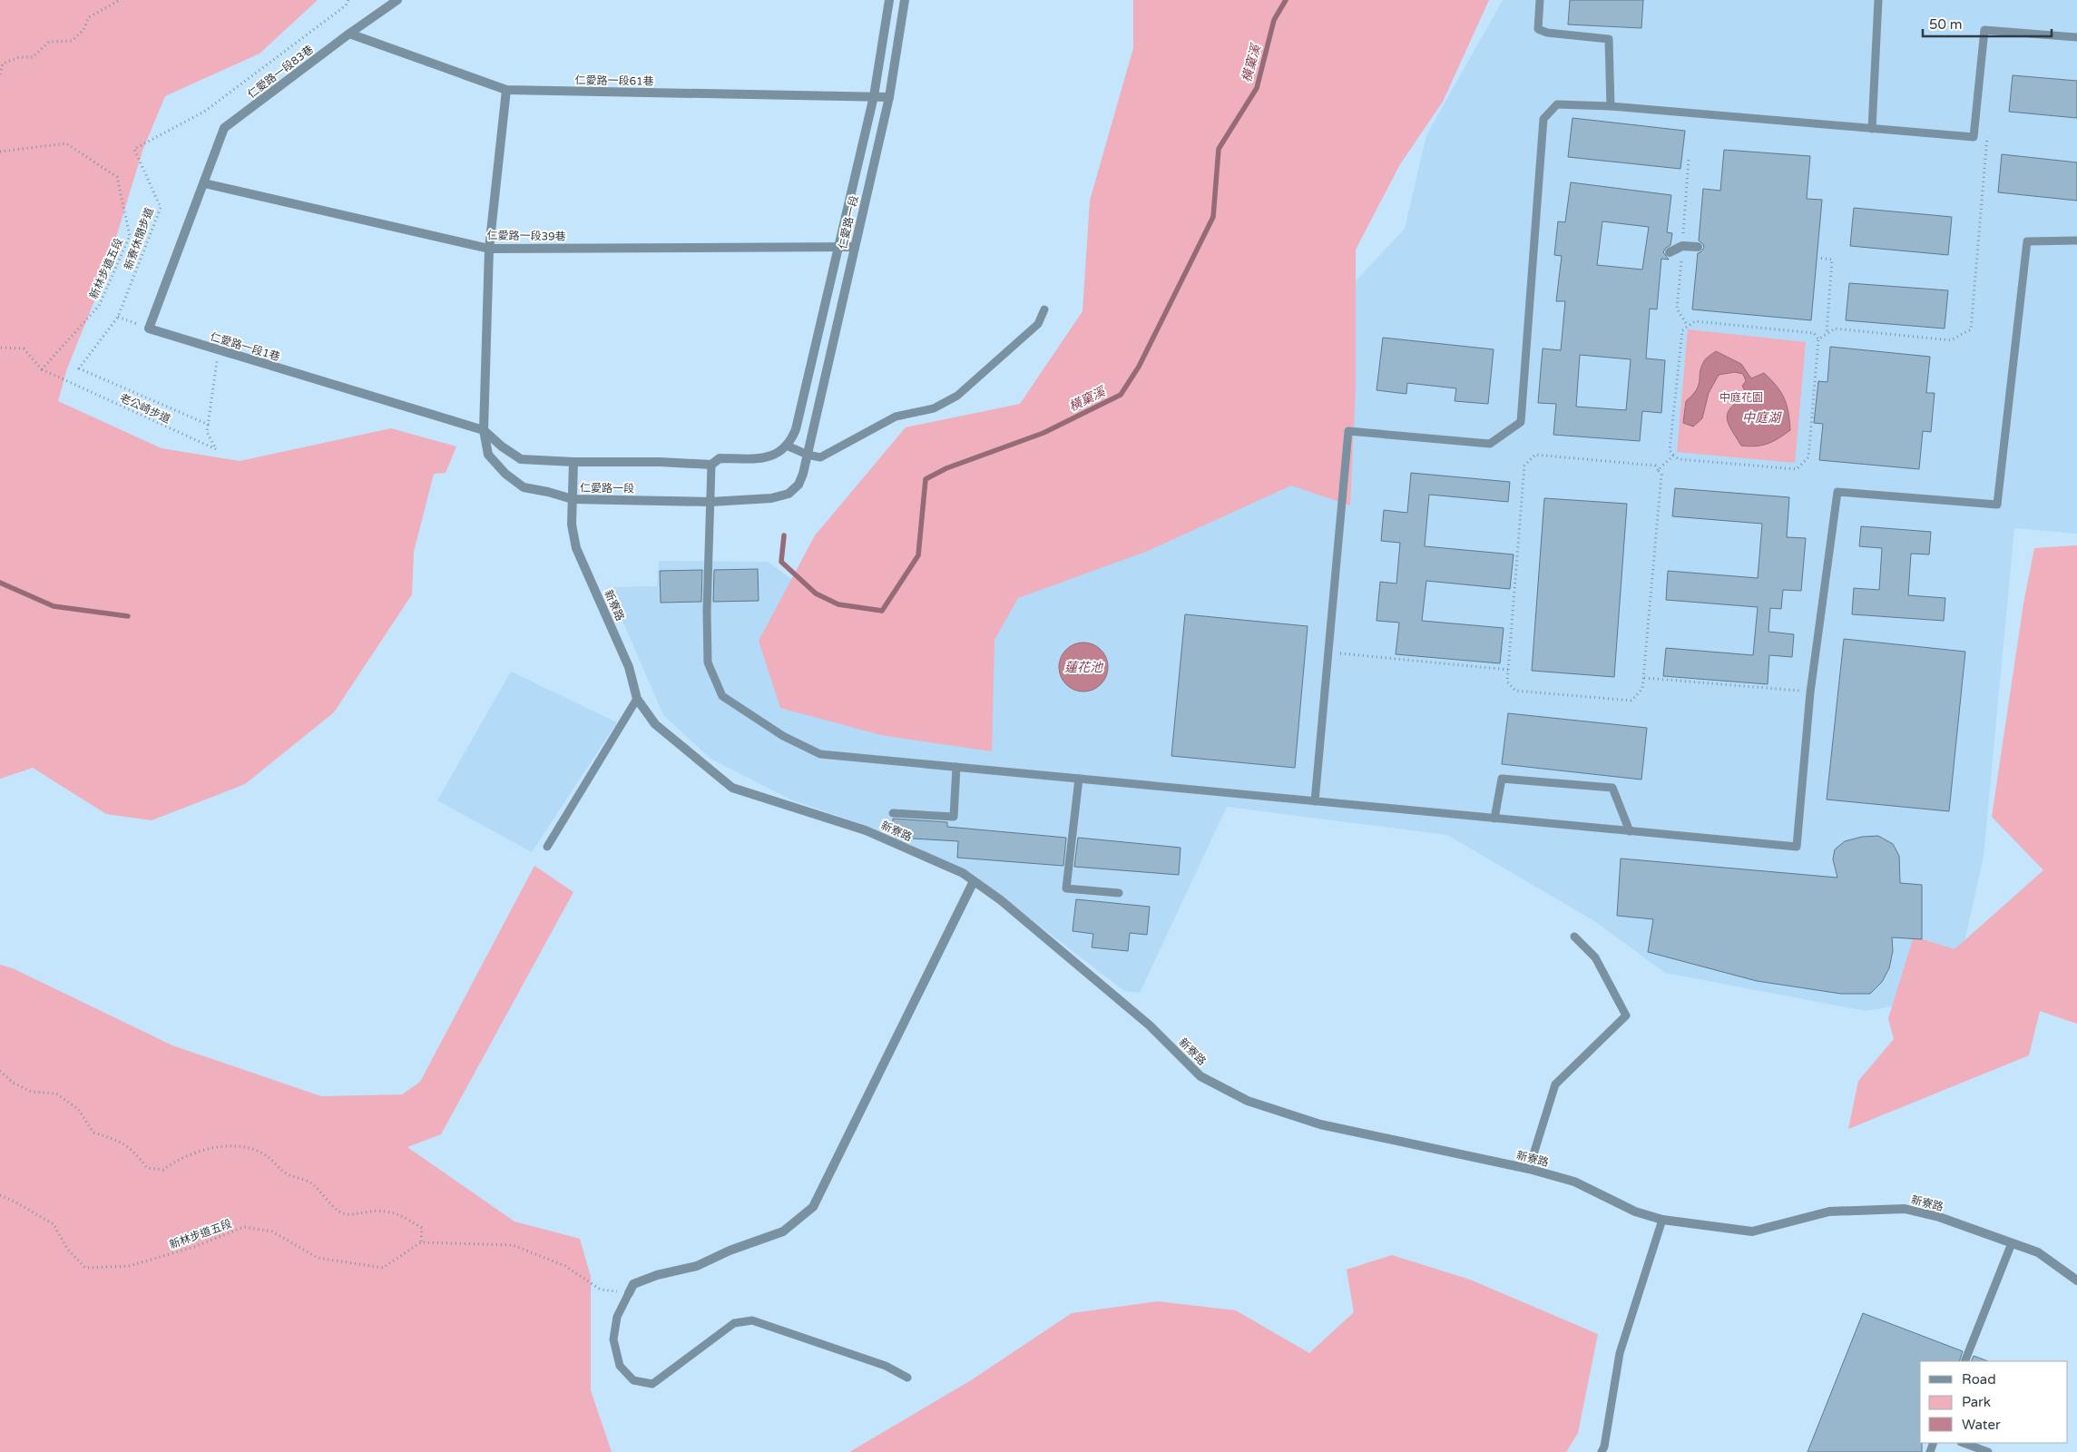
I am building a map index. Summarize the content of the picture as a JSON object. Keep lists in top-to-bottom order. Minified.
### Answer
{"streets":{"street":["仁愛路一段83巷","仁愛路一段61巷","仁愛路一段","仁愛路一段39巷","仁愛路一段1巷","新寮路"],"path":["新寮休閒步道","新林步道五段","老公崎步道"]},"crossings":[["仁愛路一段83巷","仁愛路一段61巷"],["仁愛路一段83巷","仁愛路一段39巷"],["仁愛路一段61巷","仁愛路一段"],["仁愛路一段","仁愛路一段39巷"],["仁愛路一段","仁愛路一段1巷"],["仁愛路一段","新寮路"],["新寮休閒步道","老公崎步道"],["新林步道五段","老公崎步道"]],"water":["橫窠溪","中庭湖","蓮花池"],"parks":["中庭花園"],"legend":["Road","Park","Water"],"scale_bar":"50 m"}
